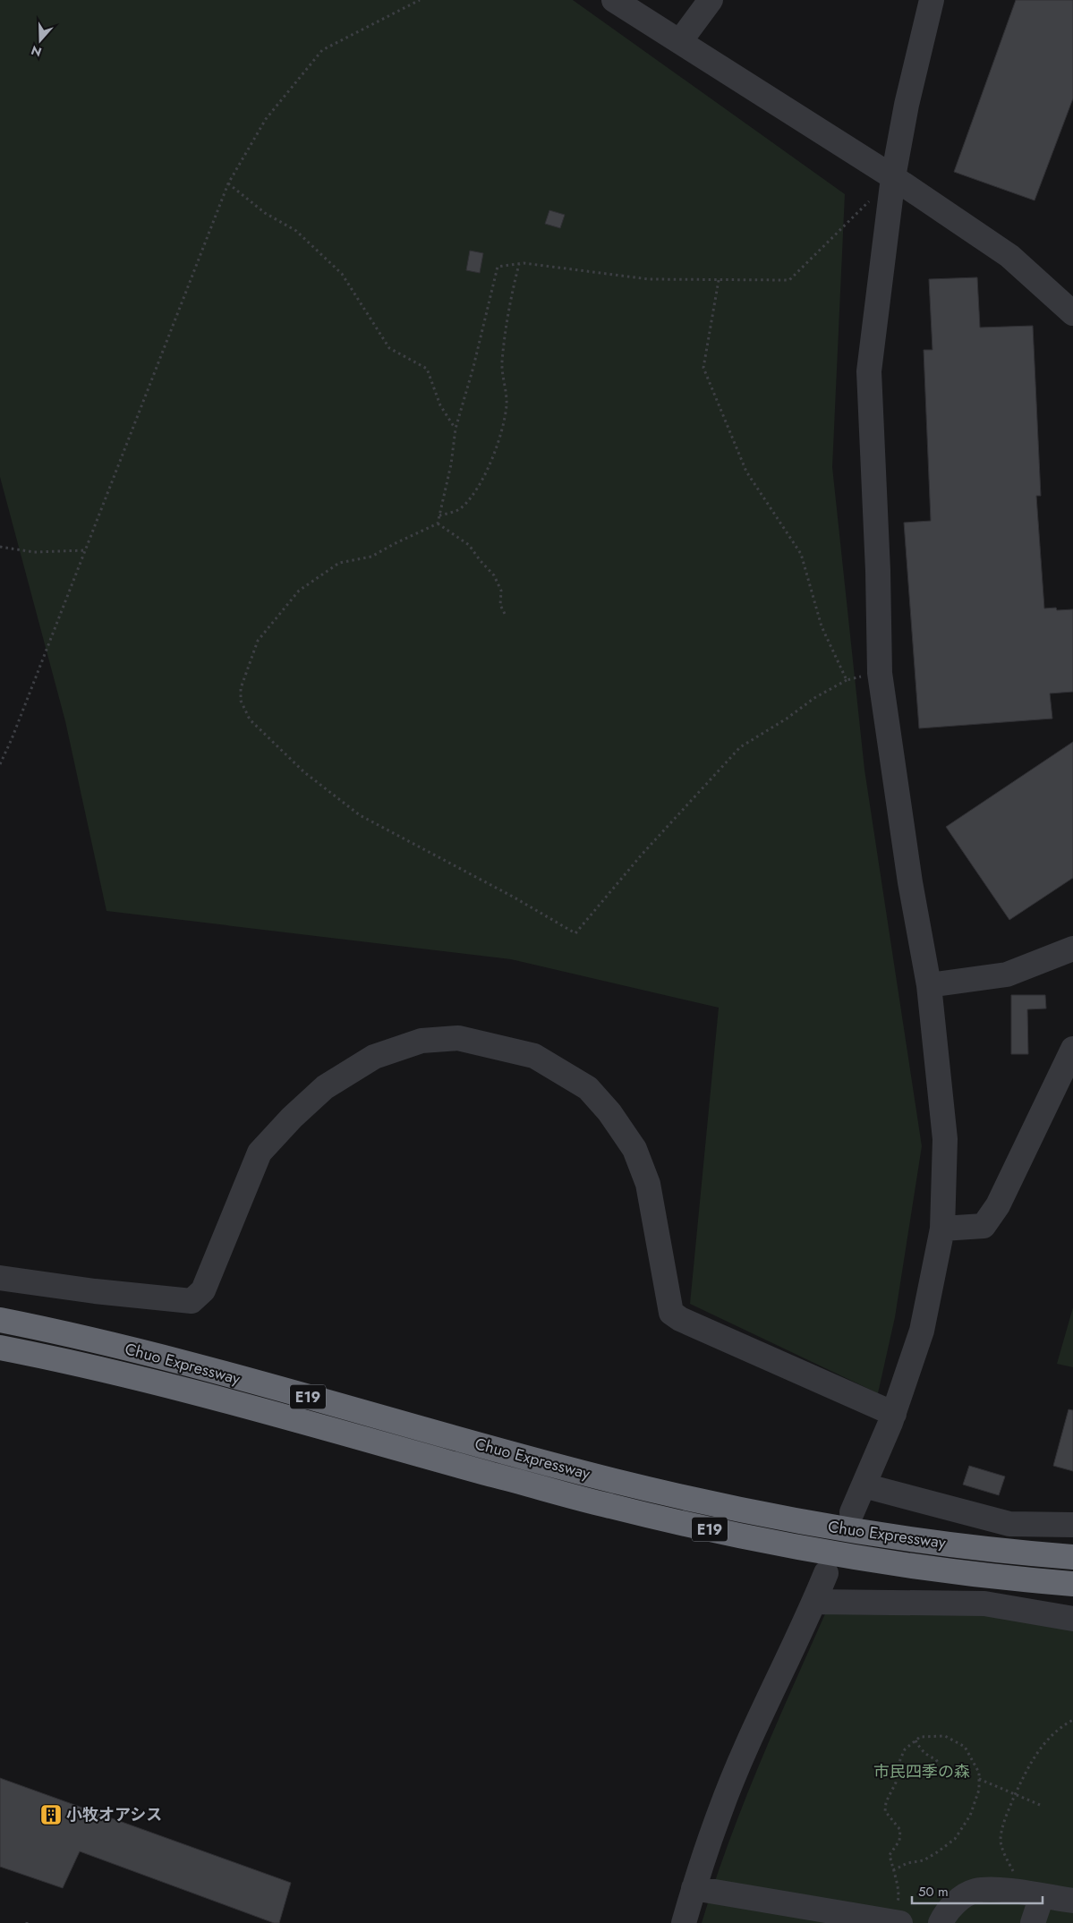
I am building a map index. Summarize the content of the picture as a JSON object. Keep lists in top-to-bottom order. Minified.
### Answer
{"streets":{"highway":["Chuo Expressway","E19"]},"parks":["市民四季の森"],"places":{"building":["小牧オアシス"]},"scale_bar":"50 m","north":"bottom"}
